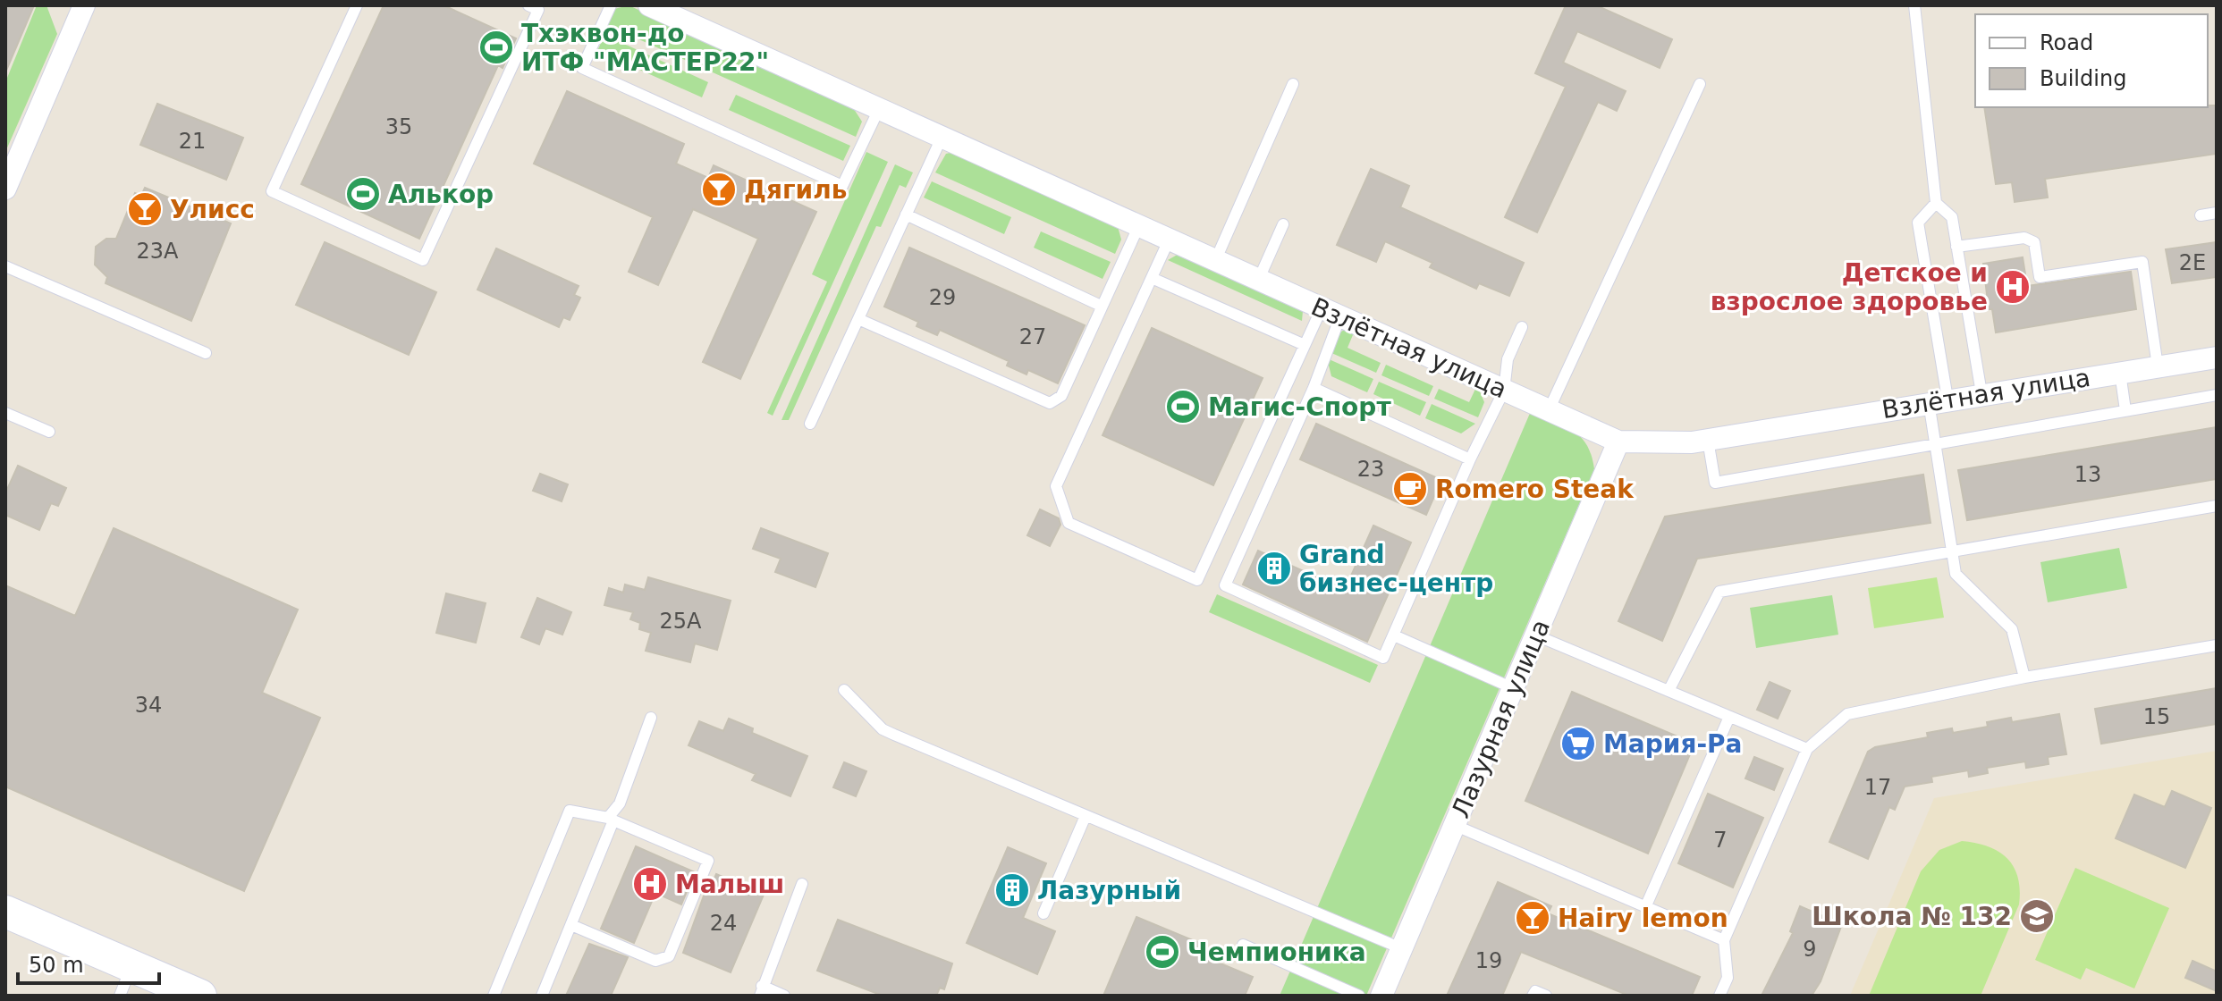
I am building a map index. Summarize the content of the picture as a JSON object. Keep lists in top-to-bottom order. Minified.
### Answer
{"streets":{"street":["Взлётная улица","Лазурная улица"]},"crossings":[["Взлётная улица","Лазурная улица"]],"places":{"sports":["Тхэквон-до ИТФ \"МАСТЕР22\"","Алькор","Магис-Спорт","Чемпионика"],"bar":["Дягиль","Улисс","Hairy lemon"],"hospital":["Детское и взрослое здоровье","Малыш"],"cafe":["Romero Steak"],"building":["Grand бизнес-центр","Лазурный"],"supermarket":["Мария-Ра"],"school or university":["Школа № 132"]},"house_numbers":["35","21","23А","2Е","29","27","23","13","25А","34","15","17","7","24","9","19"],"legend":["Road","Building"],"scale_bar":"50 m"}
